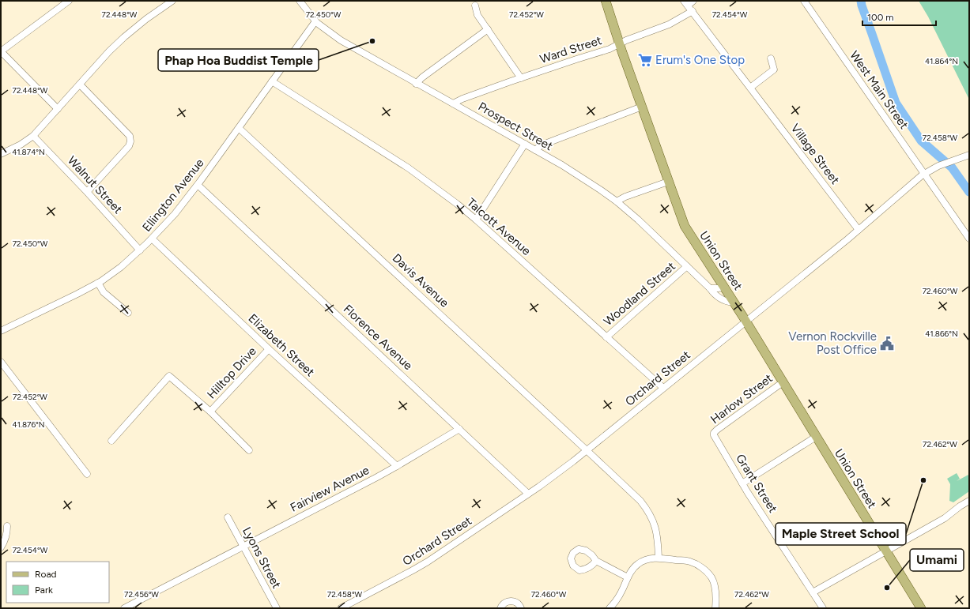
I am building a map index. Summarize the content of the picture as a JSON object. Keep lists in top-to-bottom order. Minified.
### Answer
{"streets":{"main road":["Union Street"],"street":["Ward Street","West Main Street","Prospect Street","Village Street","Walnut Street","Ellington Avenue","Talcott Avenue","Davis Avenue","Woodland Street","Florence Avenue","Elizabeth Street","Hilltop Drive","Orchard Street","Harlow Street","Grant Street","Fairview Avenue","Lyons Street"]},"crossings":[["Ward Street","Prospect Street"],["Ward Street","Village Street"],["Ward Street","Union Street"],["West Main Street","Orchard Street"],["Prospect Street","Ellington Avenue"],["Prospect Street","Union Street"],["Prospect Street","Woodland Street"],["Village Street","Orchard Street"],["Walnut Street","Ellington Avenue"],["Ellington Avenue","Talcott Avenue"],["Ellington Avenue","Davis Avenue"],["Ellington Avenue","Florence Avenue"],["Ellington Avenue","Elizabeth Street"],["Talcott Avenue","Woodland Street"],["Talcott Avenue","Orchard Street"],["Union Street","Orchard Street"],["Union Street","Harlow Street"],["Davis Avenue","Orchard Street"],["Florence Avenue","Orchard Street"],["Florence Avenue","Fairview Avenue"],["Elizabeth Street","Hilltop Drive"],["Elizabeth Street","Fairview Avenue"],["Harlow Street","Grant Street"],["Fairview Avenue","Lyons Street"]],"places":{"other":["Phap Hoa Buddist Temple","Maple Street School","Umami"],"supermarket":["Erum's One Stop"],"public building":["Vernon Rockville Post Office"]},"legend":["Road","Park"],"scale_bar":"100 m","coordinates":["72.448°W","72.450°W","72.452°W","72.454°W","41.864°N","72.458°W","41.874°N","72.460°W","41.866°N","41.876°N","72.462°W","72.456°W"]}
